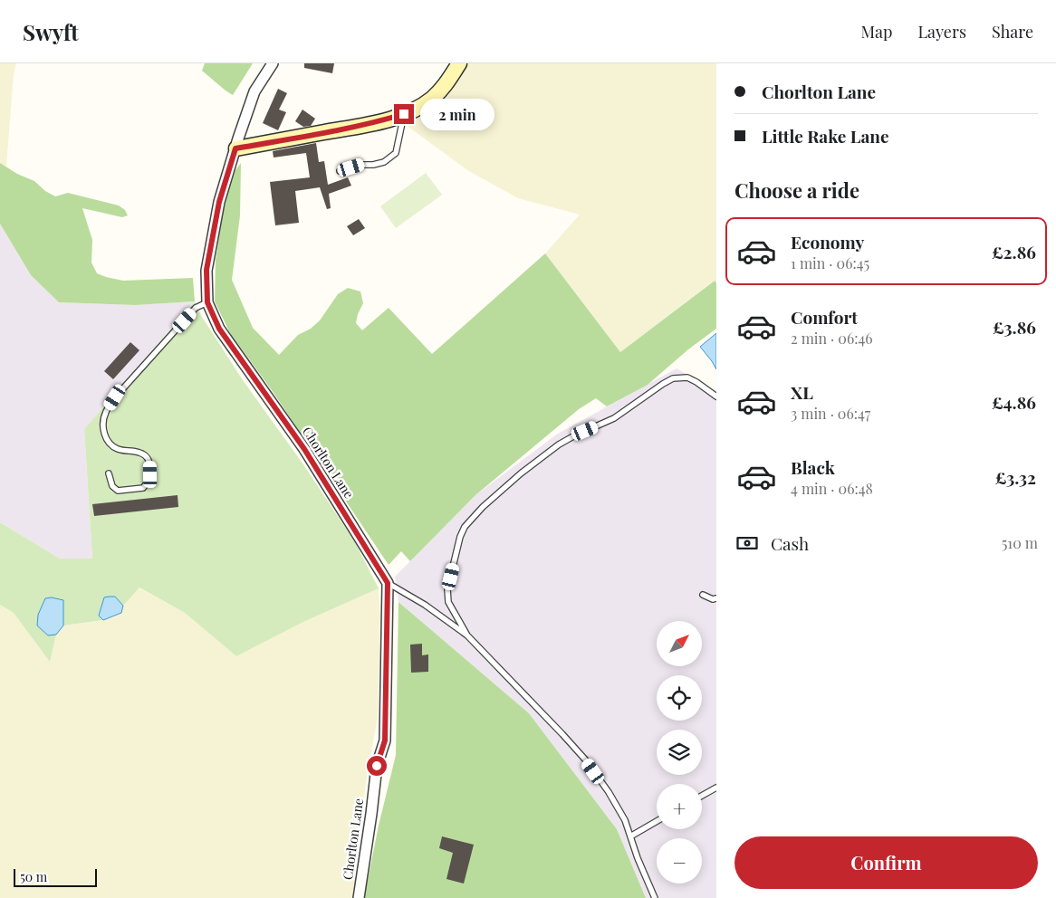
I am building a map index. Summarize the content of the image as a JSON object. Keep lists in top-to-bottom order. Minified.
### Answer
{"streets":{"street":["Chorlton Lane"]},"scale_bar":"50 m","north":"top right","page":{"header":"Swyft","nav":["Map","Layers","Share"],"banner":["Chorlton Lane","Little Rake Lane"],"bubble":"2 min","heading":"Choose a ride","list":[{"name":"Economy","note":"1 min · 06:45","value":"£2.86"},{"name":"Comfort","note":"2 min · 06:46","value":"£3.86"},{"name":"XL","note":"3 min · 06:47","value":"£4.86"},{"name":"Black","note":"4 min · 06:48","value":"£3.32"}],"pay":["Cash","510 m"],"map_buttons":["+","−"],"buttons":"Confirm","scale":"50 m"}}
